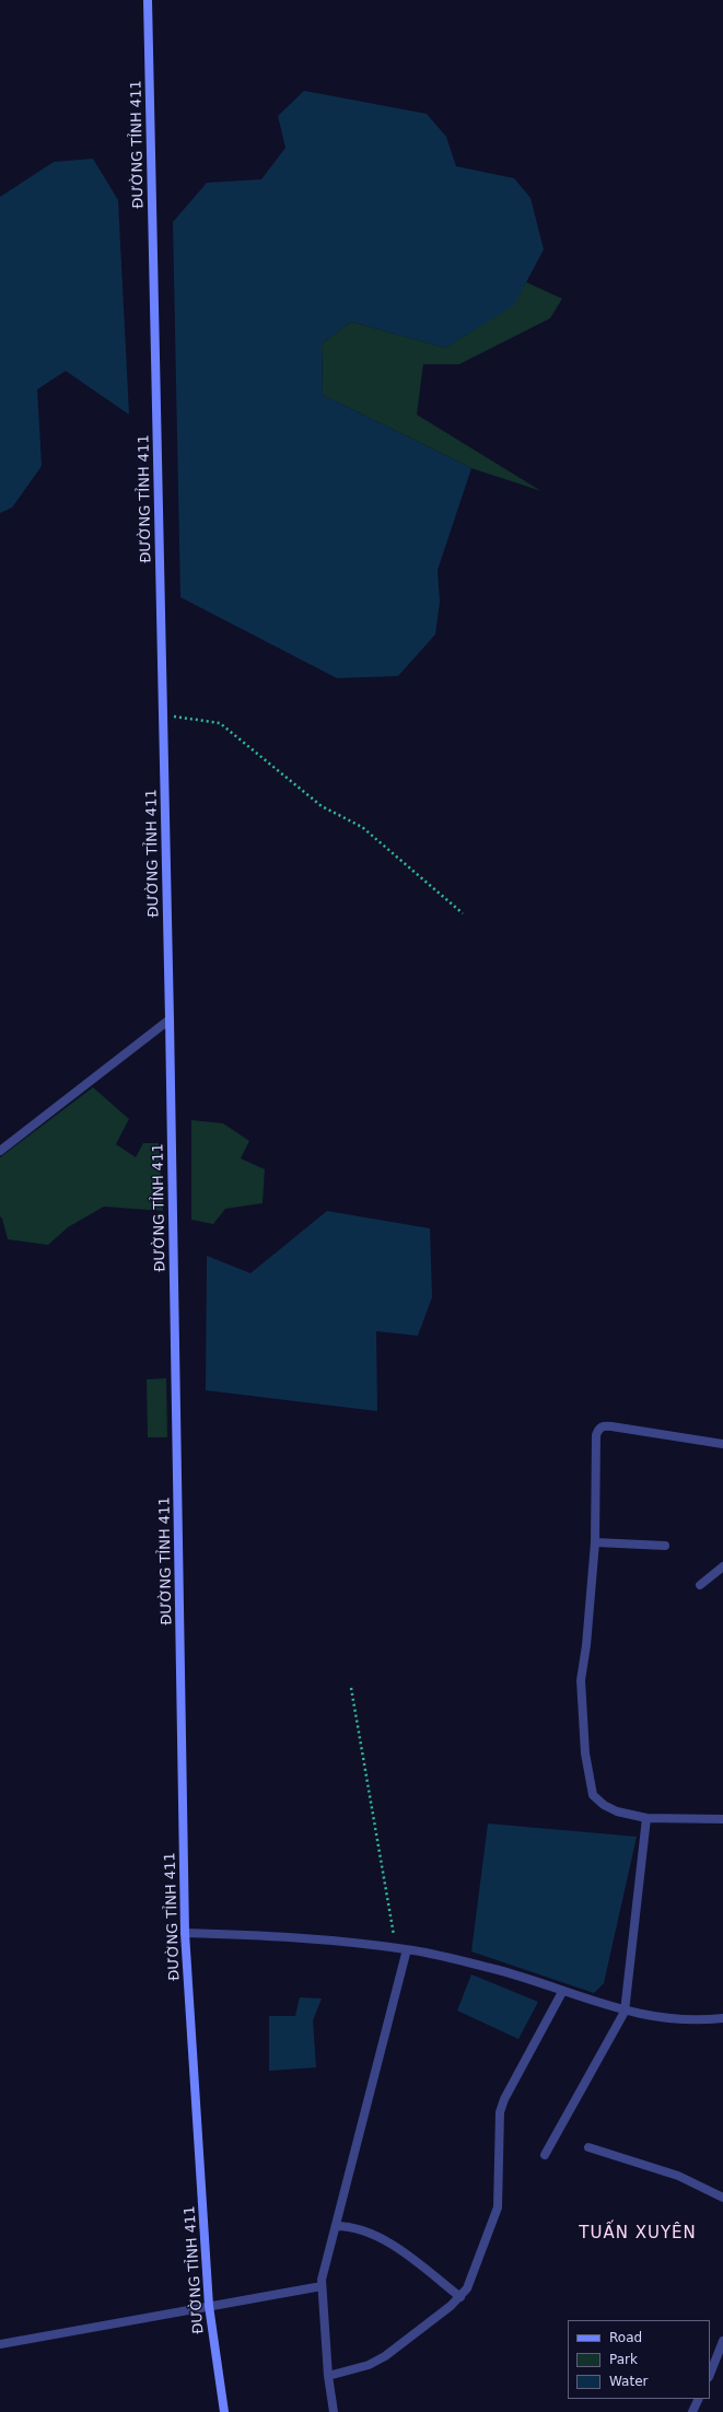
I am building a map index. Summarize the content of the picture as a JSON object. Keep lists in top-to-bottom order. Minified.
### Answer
{"streets":{"main road":["ĐƯỜNG TỈNH 411"]},"districts":["TUẤN XUYÊN"],"legend":["Road","Park","Water"]}
